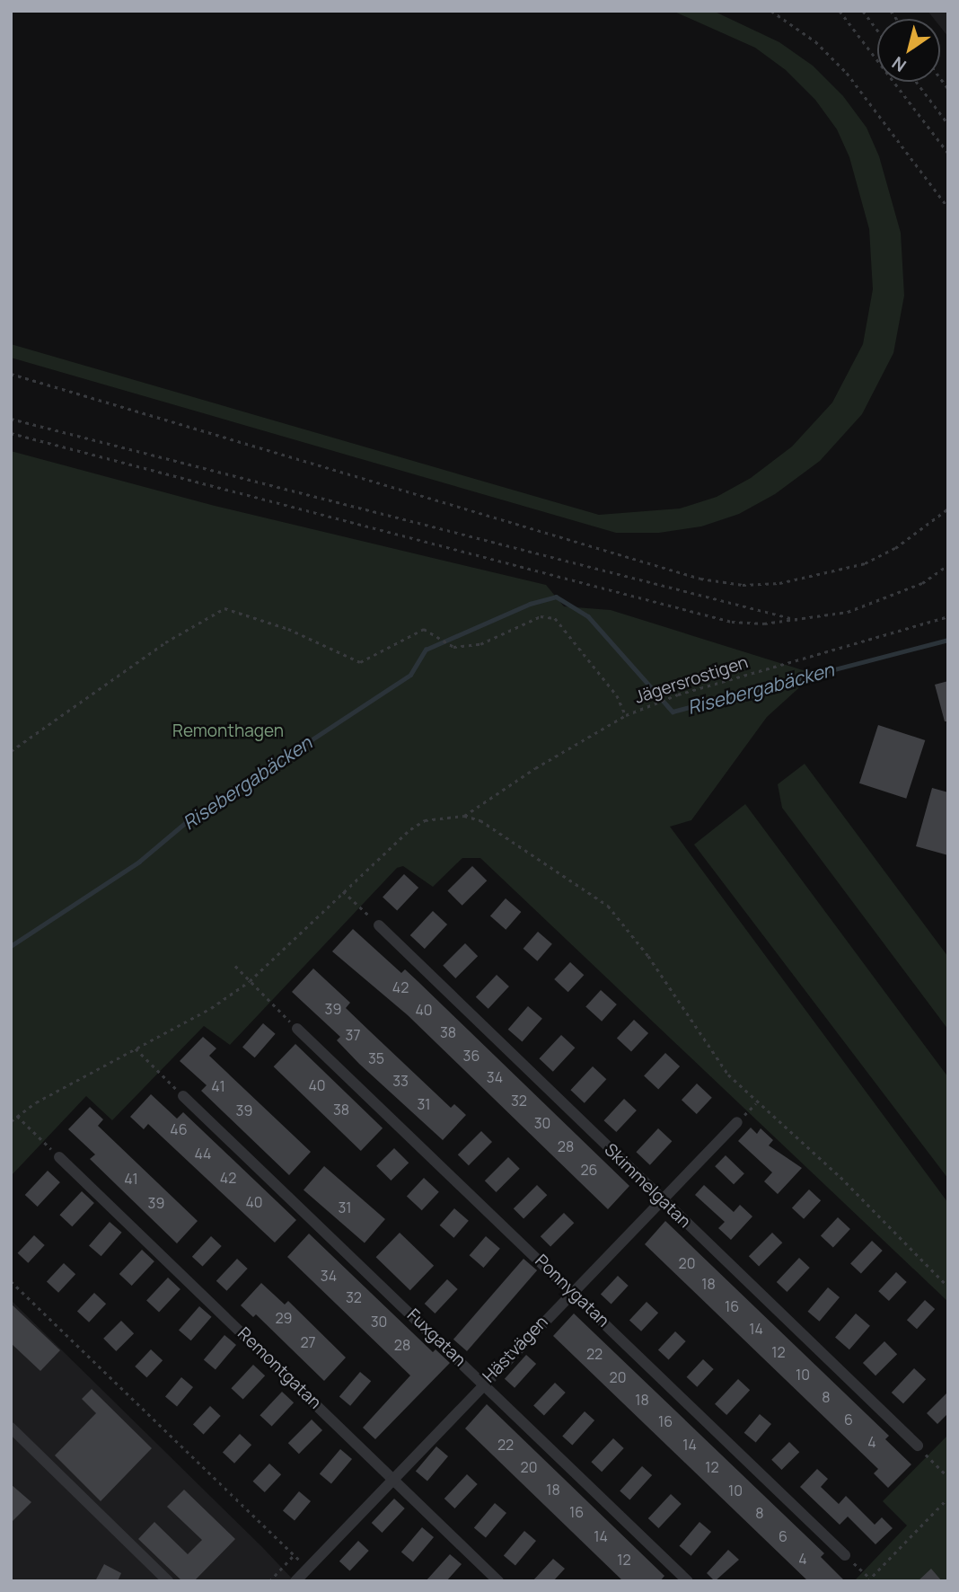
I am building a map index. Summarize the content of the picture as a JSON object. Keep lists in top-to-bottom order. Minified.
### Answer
{"streets":{"street":["Skimmelgatan","Ponnygatan","Fuxgatan","Hästvägen","Remontgatan"],"path":["Jägersrostigen"]},"crossings":[["Skimmelgatan","Hästvägen"],["Ponnygatan","Hästvägen"],["Fuxgatan","Hästvägen"],["Hästvägen","Remontgatan"]],"water":["Risebergabäcken"],"parks":["Remonthagen"],"house_numbers":["42","39","40","38","37","36","35","34","33","40","41","32","31","38","39","30","46","28","44","26","42","41","40","39","31","20","34","18","32","16","29","30","14","27","28","12","22","10","20","8","18","6","16","4","22","14","20","12","18","10","16","8","14","6","4","12"],"north":"bottom left"}
